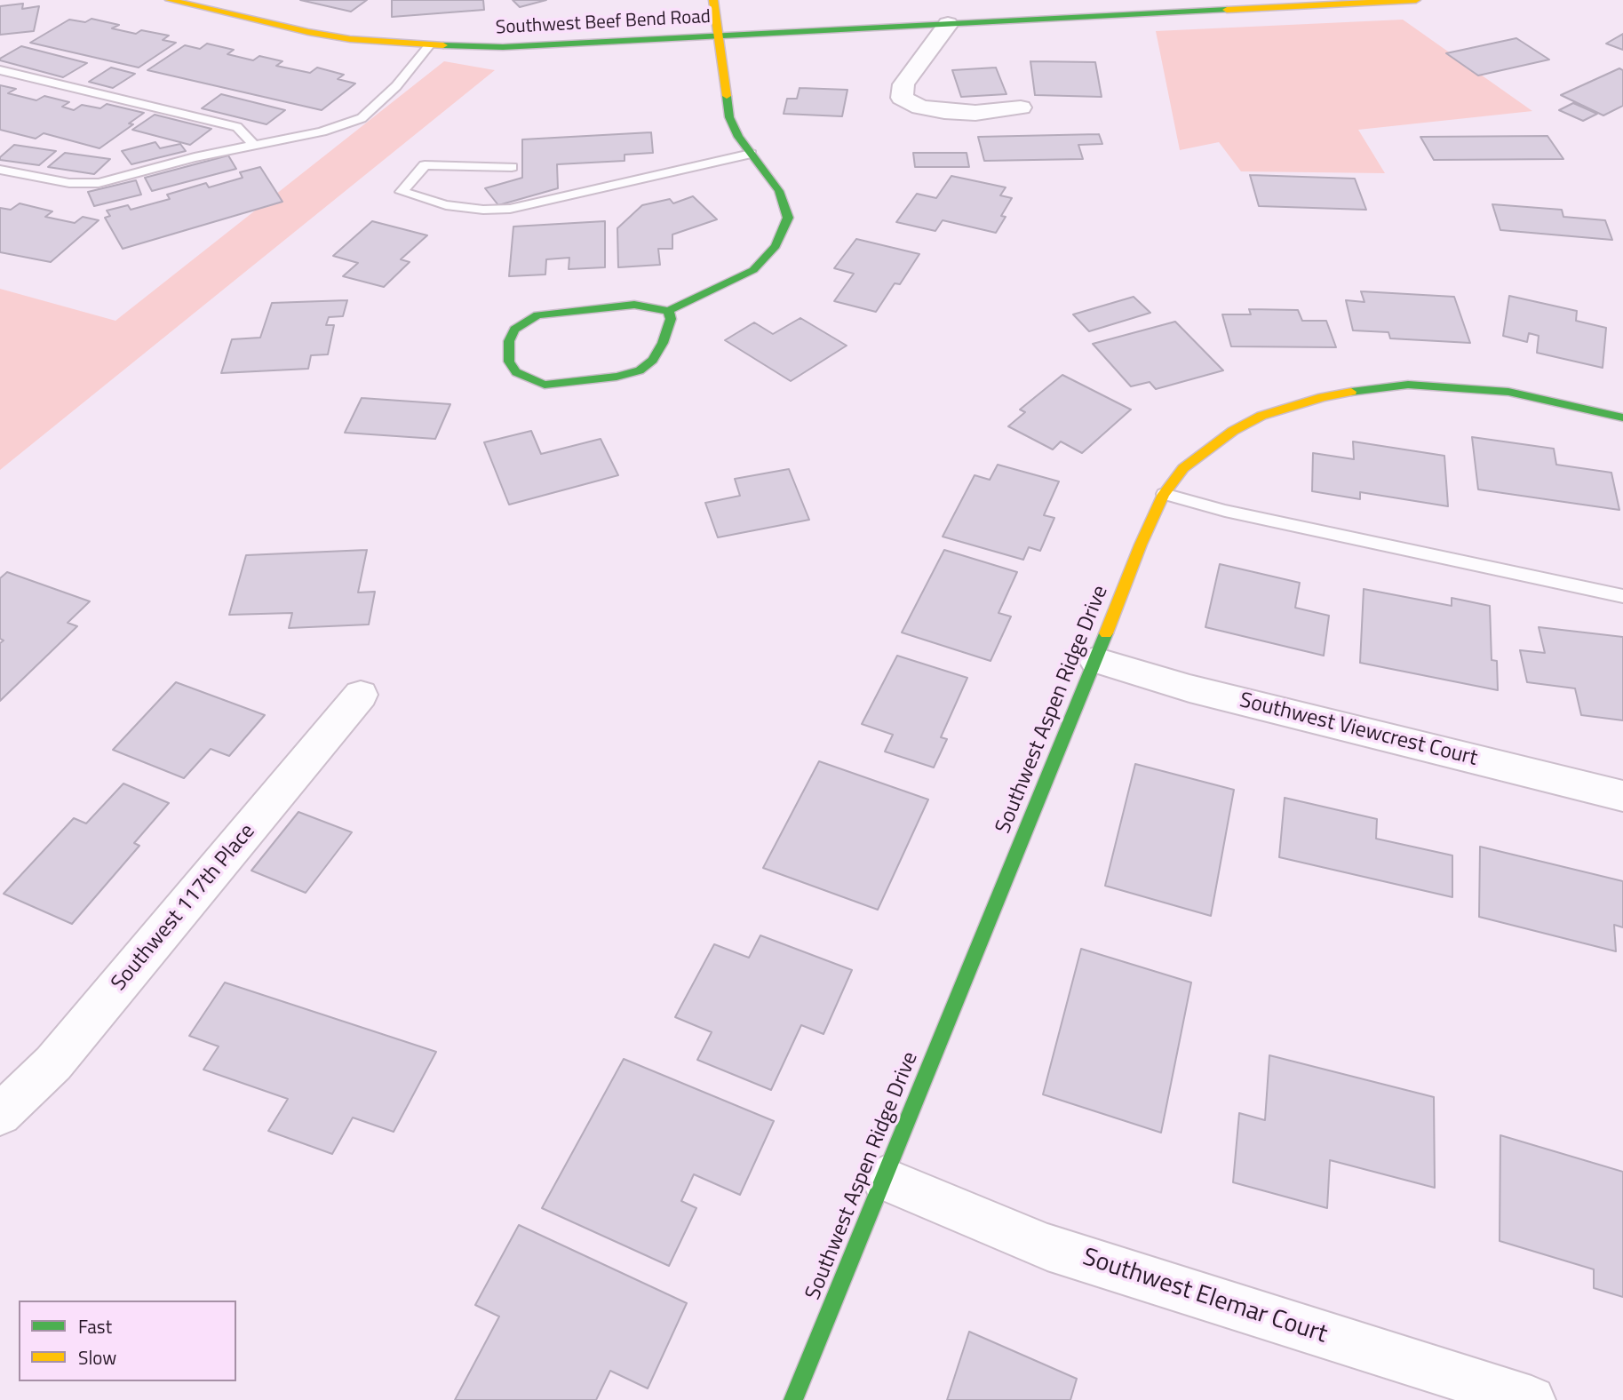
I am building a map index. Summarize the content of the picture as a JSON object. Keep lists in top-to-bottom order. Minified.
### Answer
{"streets":{"street":["Southwest Beef Bend Road","Southwest Aspen Ridge Drive","Southwest Viewcrest Court","Southwest 117th Place","Southwest Elemar Court"]},"crossings":[["Southwest Aspen Ridge Drive","Southwest Viewcrest Court"],["Southwest Aspen Ridge Drive","Southwest Elemar Court"]],"legend":["Fast","Slow"]}
